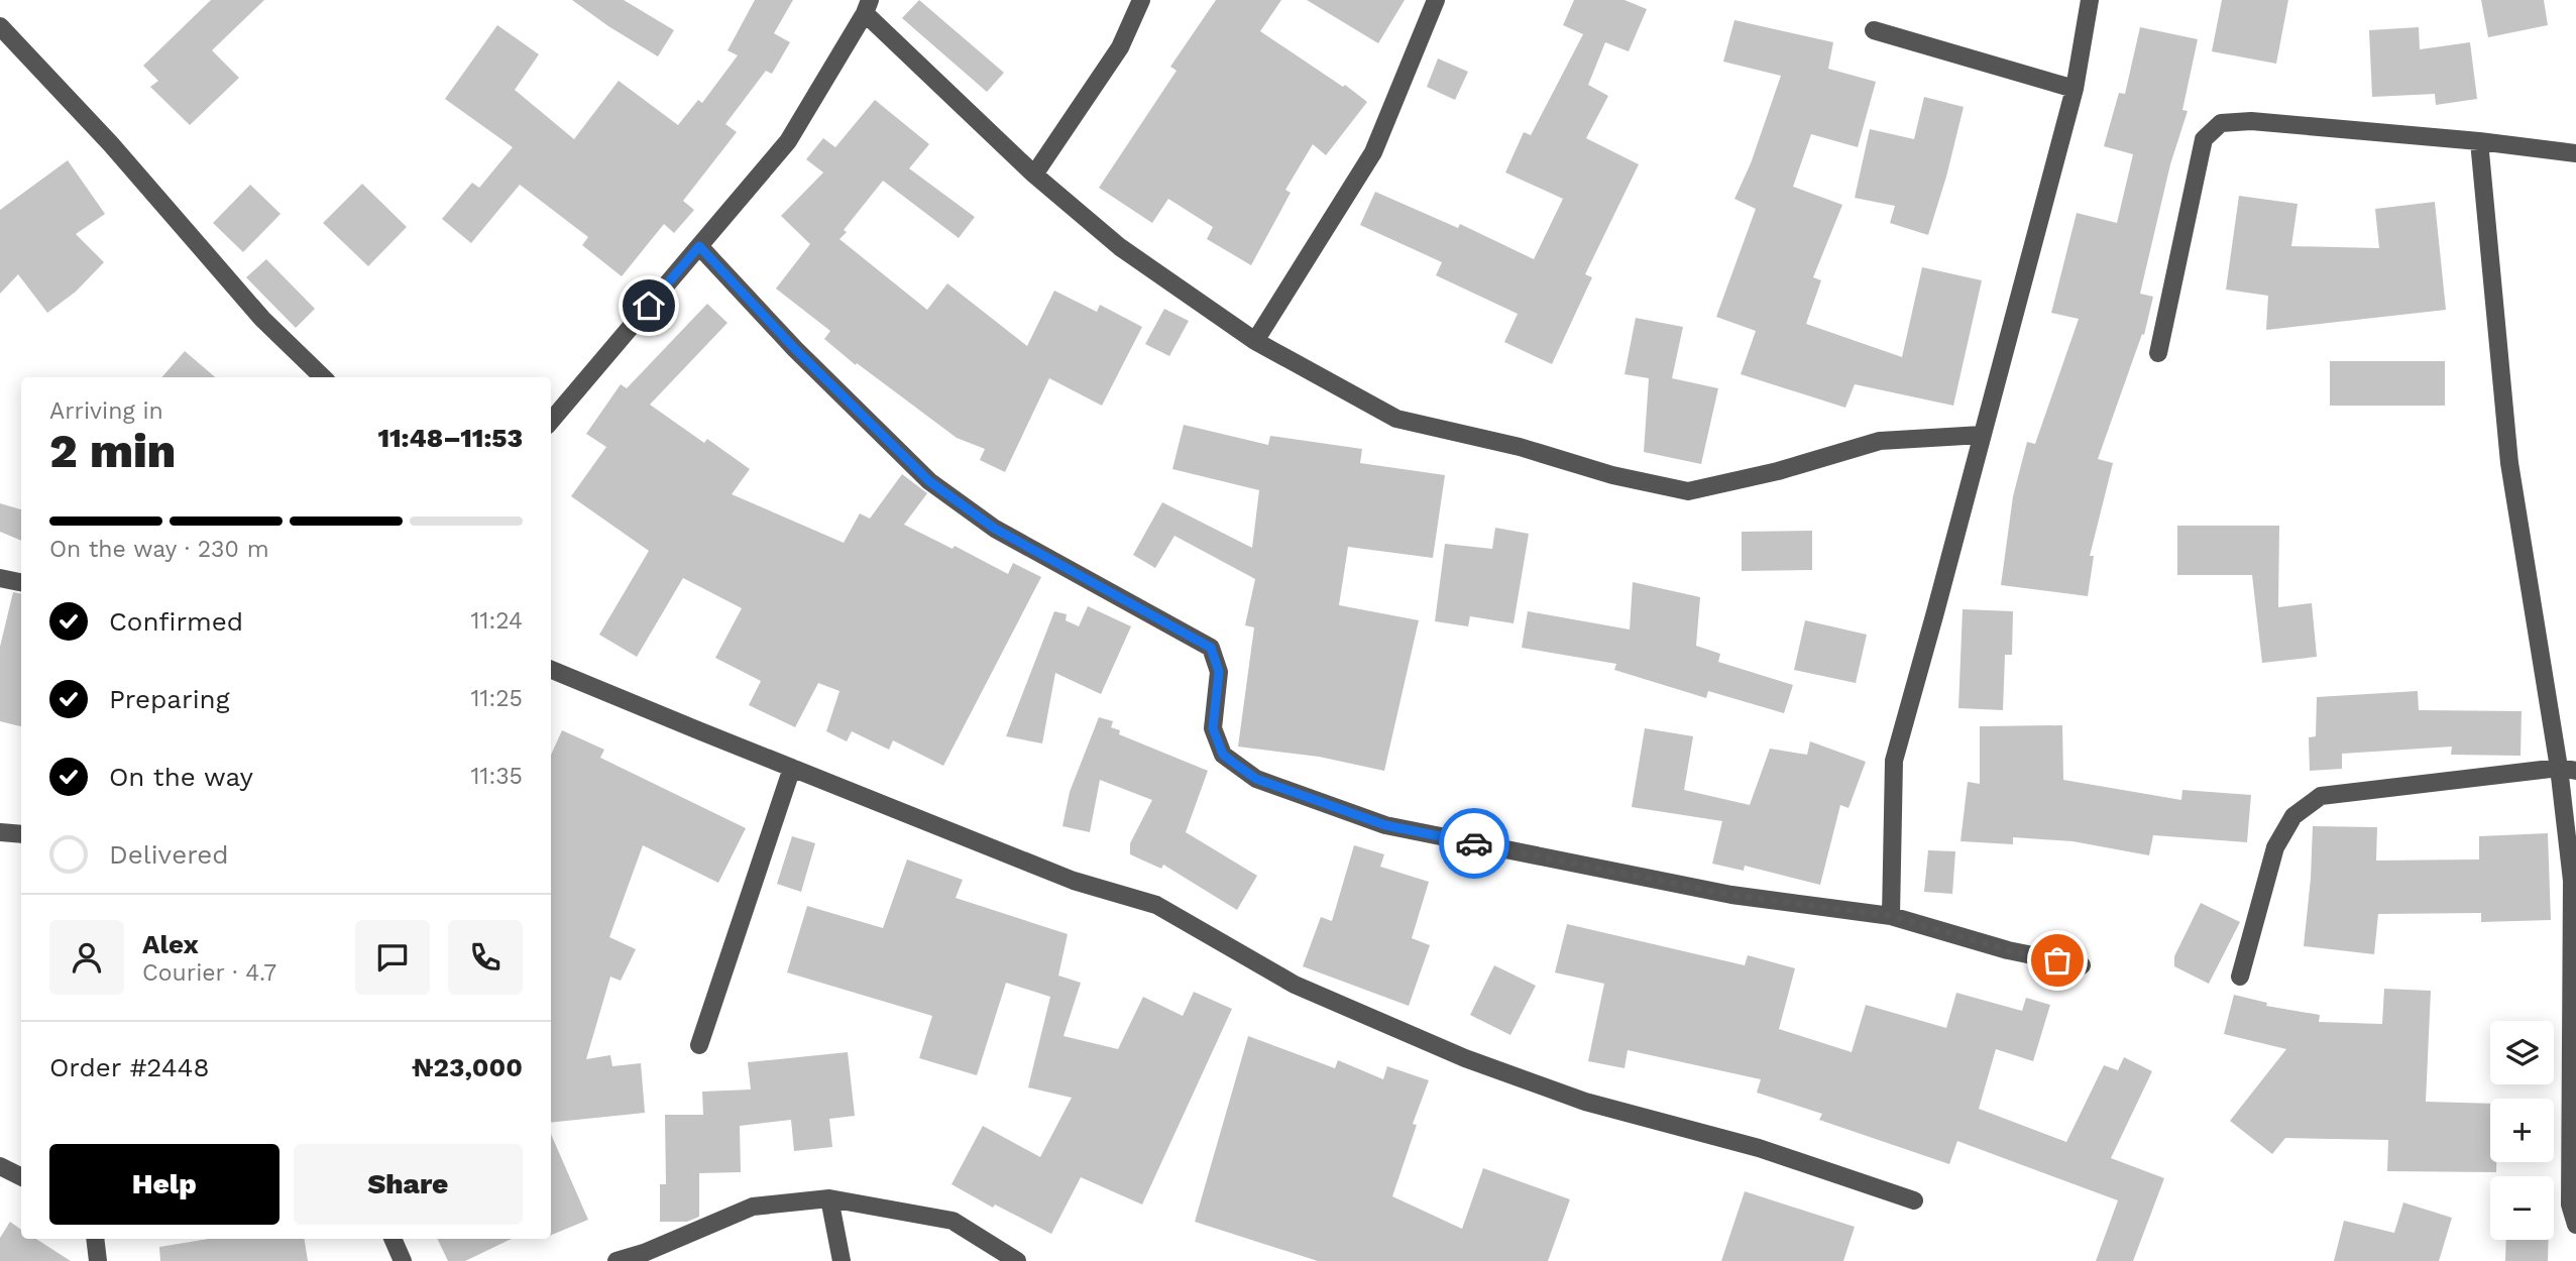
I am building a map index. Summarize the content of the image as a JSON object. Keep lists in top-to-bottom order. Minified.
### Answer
{"page":{"heading":["2 min","Arriving in","11:48–11:53"],"panel":["Alex","Courier · 4.7","Order #2448","₦23,000"],"bar":"On the way · 230 m","list":[["Confirmed","11:24"],["Preparing","11:25"],["On the way","11:35"],"Delivered"],"map_buttons":["+","−"],"buttons":["Help","Share"]}}
